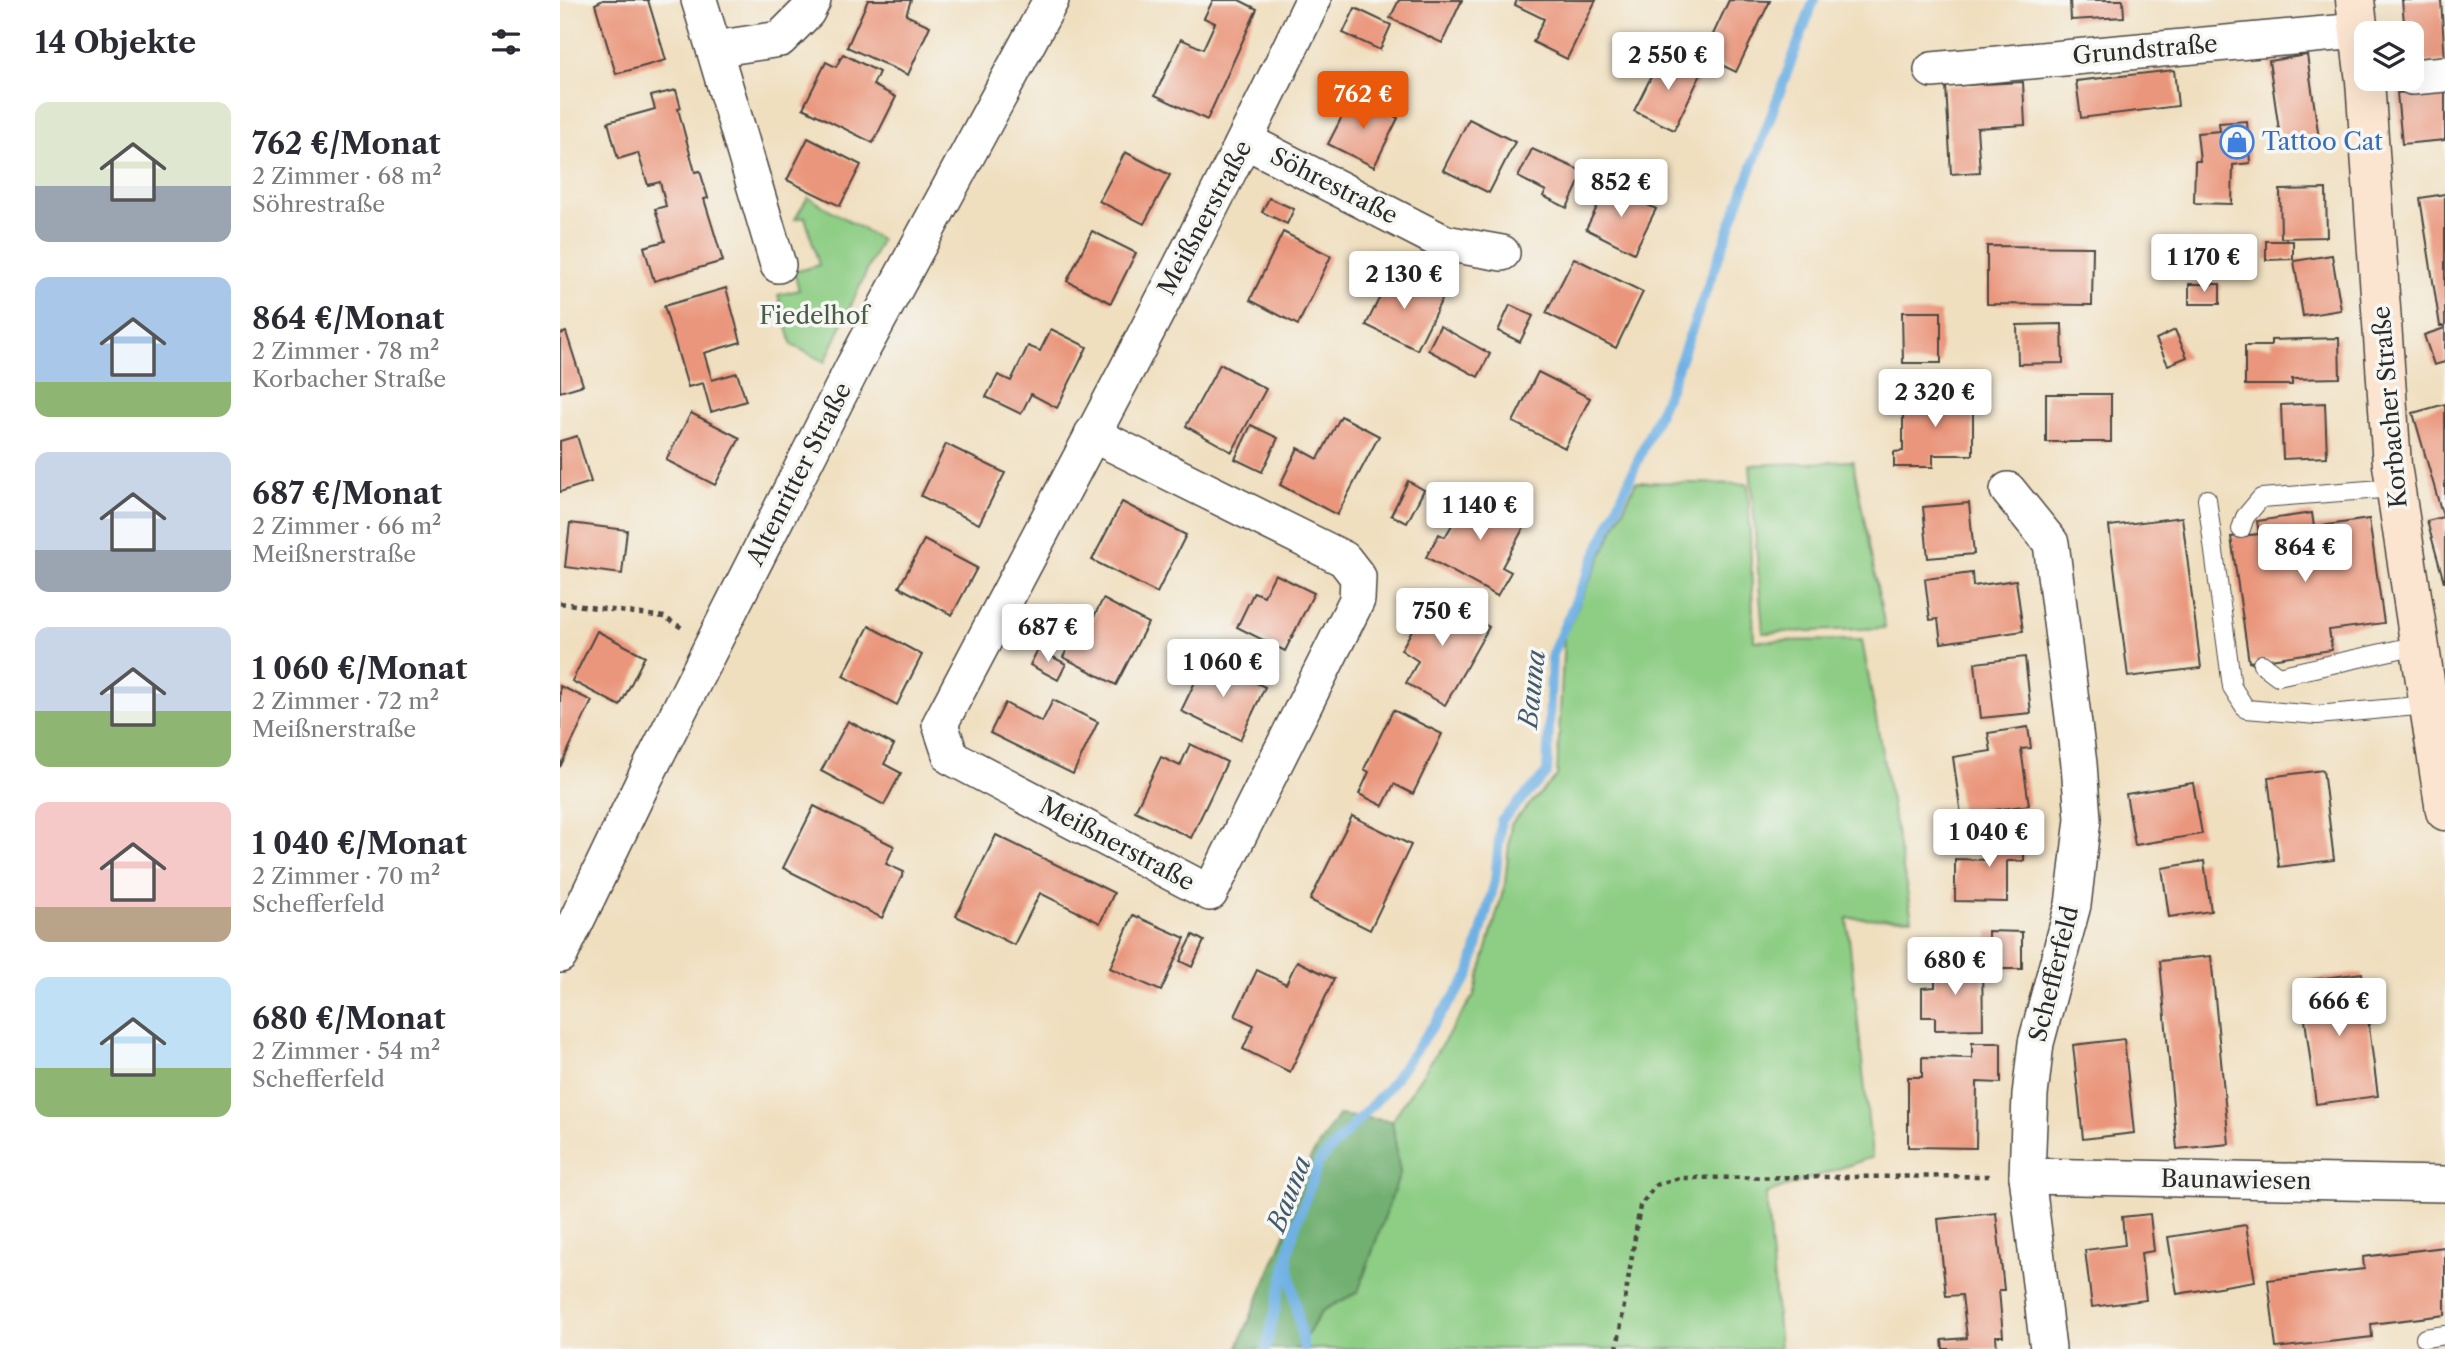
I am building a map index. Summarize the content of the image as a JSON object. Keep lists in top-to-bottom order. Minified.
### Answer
{"streets":{"street":["Grundstraße","Söhrestraße","Meißnerstraße","Korbacher Straße","Altenritter Straße","Schefferfeld","Baunawiesen"]},"crossings":[["Söhrestraße","Meißnerstraße"],["Schefferfeld","Baunawiesen"]],"water":["Bauna"],"parks":["Fiedelhof"],"places":{"shop":["Tattoo Cat"]},"page":{"heading":"14 Objekte","price":["2 550 €","762 €","852 €","1 170 €","2 130 €","2 320 €","1 140 €","864 €","750 €","687 €","1 060 €","1 040 €","680 €","666 €"],"list":[{"name":"762 €/Monat","note":"2 Zimmer · 68 m² · Söhrestraße"},{"name":"864 €/Monat","note":"2 Zimmer · 78 m² · Korbacher Straße"},{"name":"687 €/Monat","note":"2 Zimmer · 66 m² · Meißnerstraße"},{"name":"1 060 €/Monat","note":"2 Zimmer · 72 m² · Meißnerstraße"},{"name":"1 040 €/Monat","note":"2 Zimmer · 70 m² · Schefferfeld"},{"name":"680 €/Monat","note":"2 Zimmer · 54 m² · Schefferfeld"}]}}
